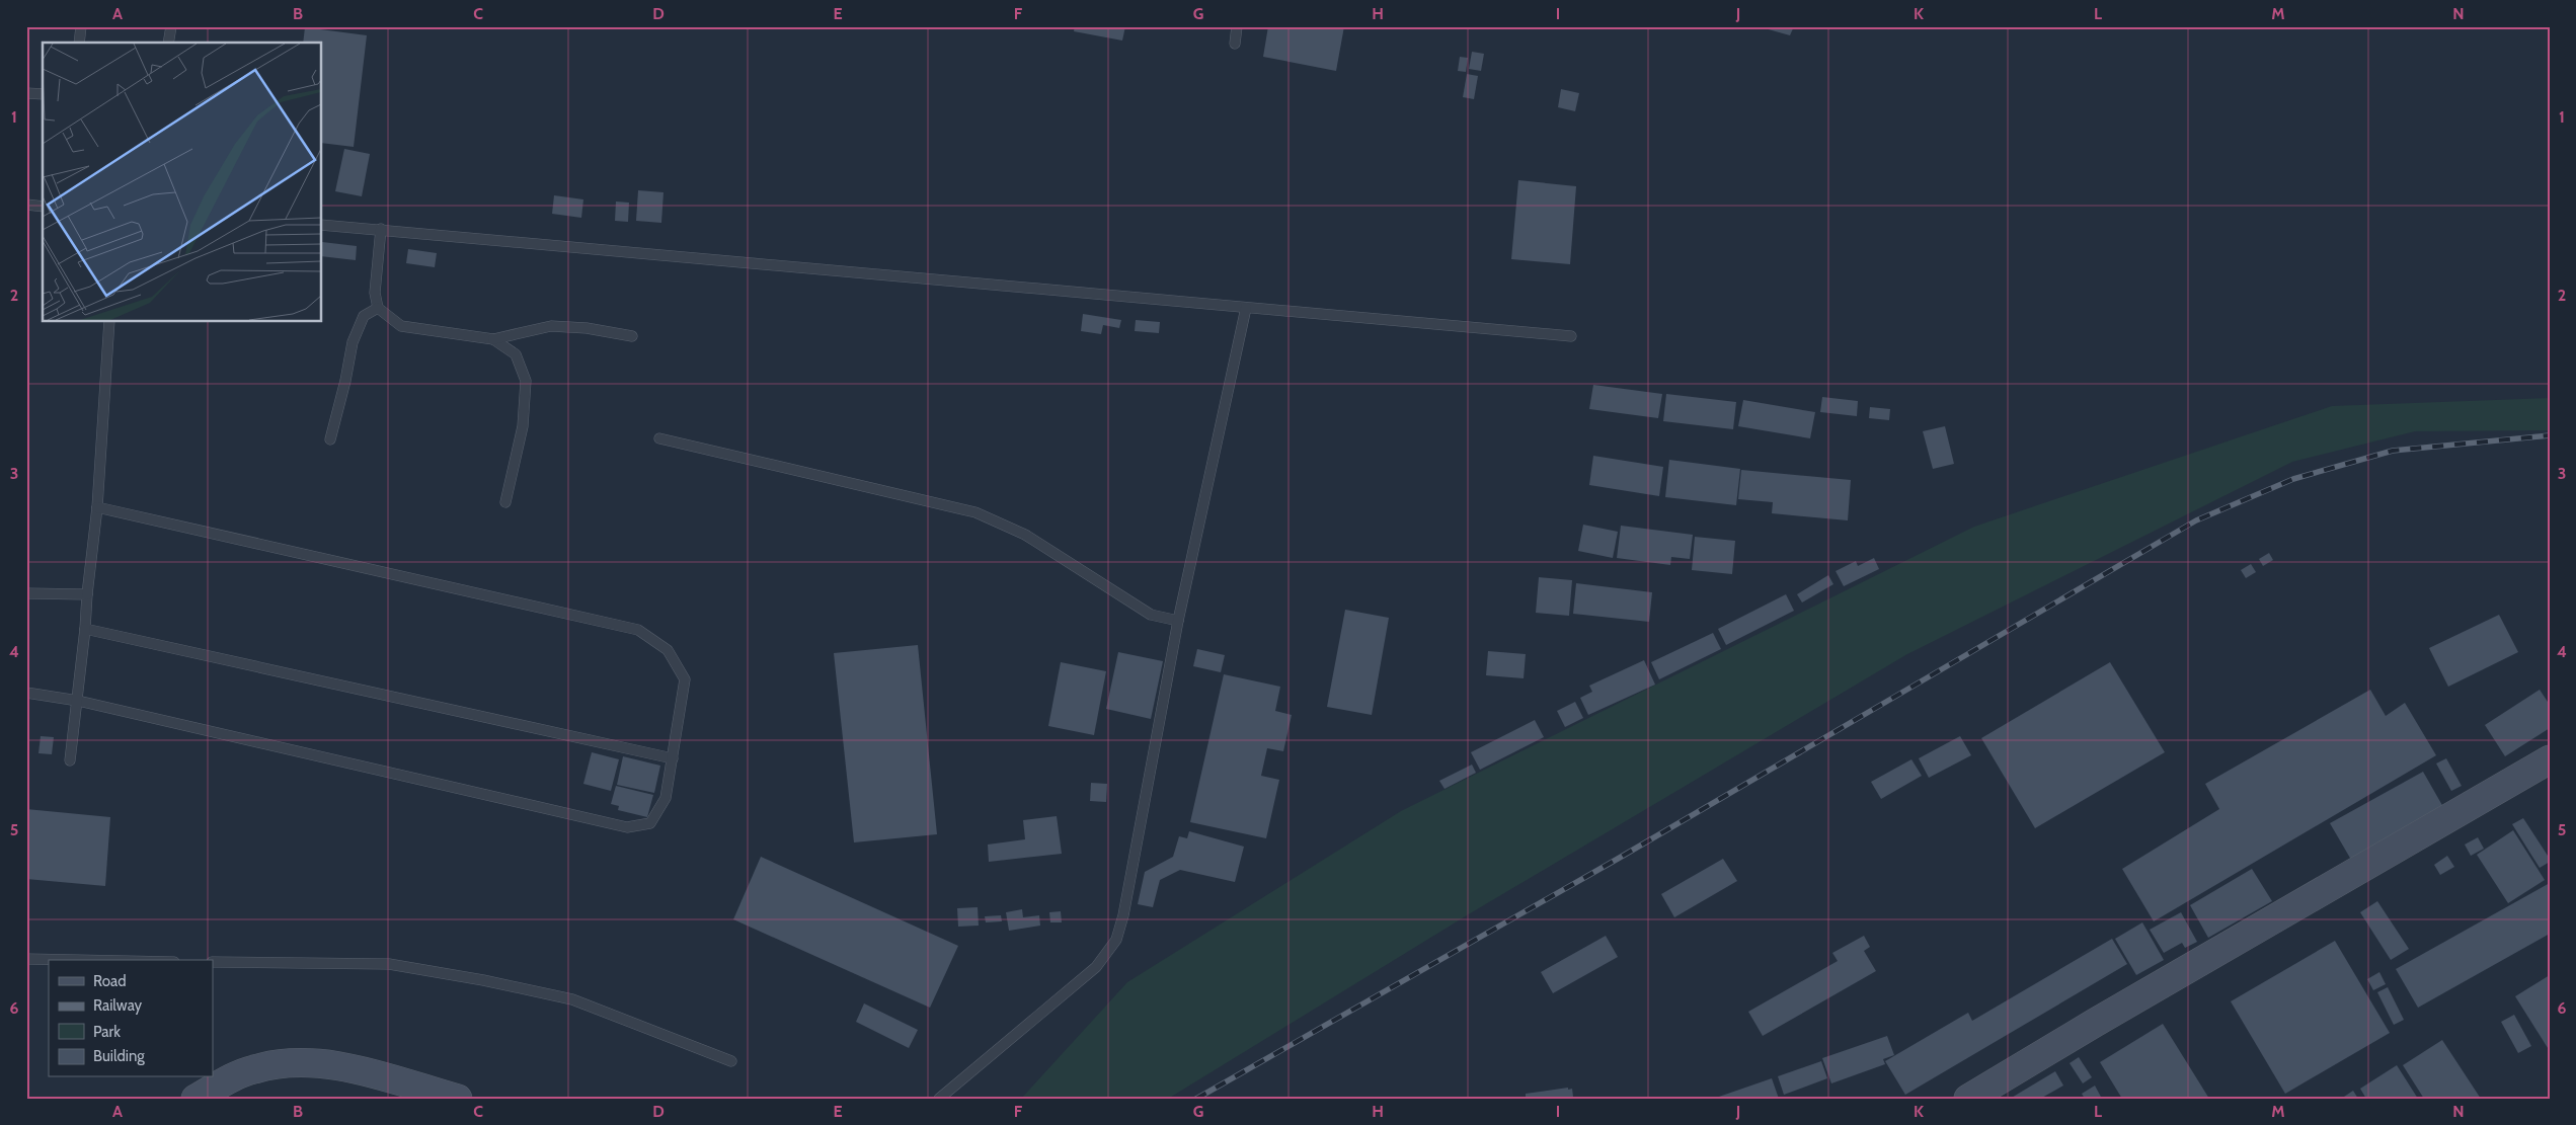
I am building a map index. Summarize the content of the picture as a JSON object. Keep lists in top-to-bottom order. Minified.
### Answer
{"legend":["Road","Railway","Park","Building"],"grid":{"columns":["A","B","C","D","E","F","G","H","I","J","K","L","M","N"],"rows":["1","2","3","4","5","6"]}}
